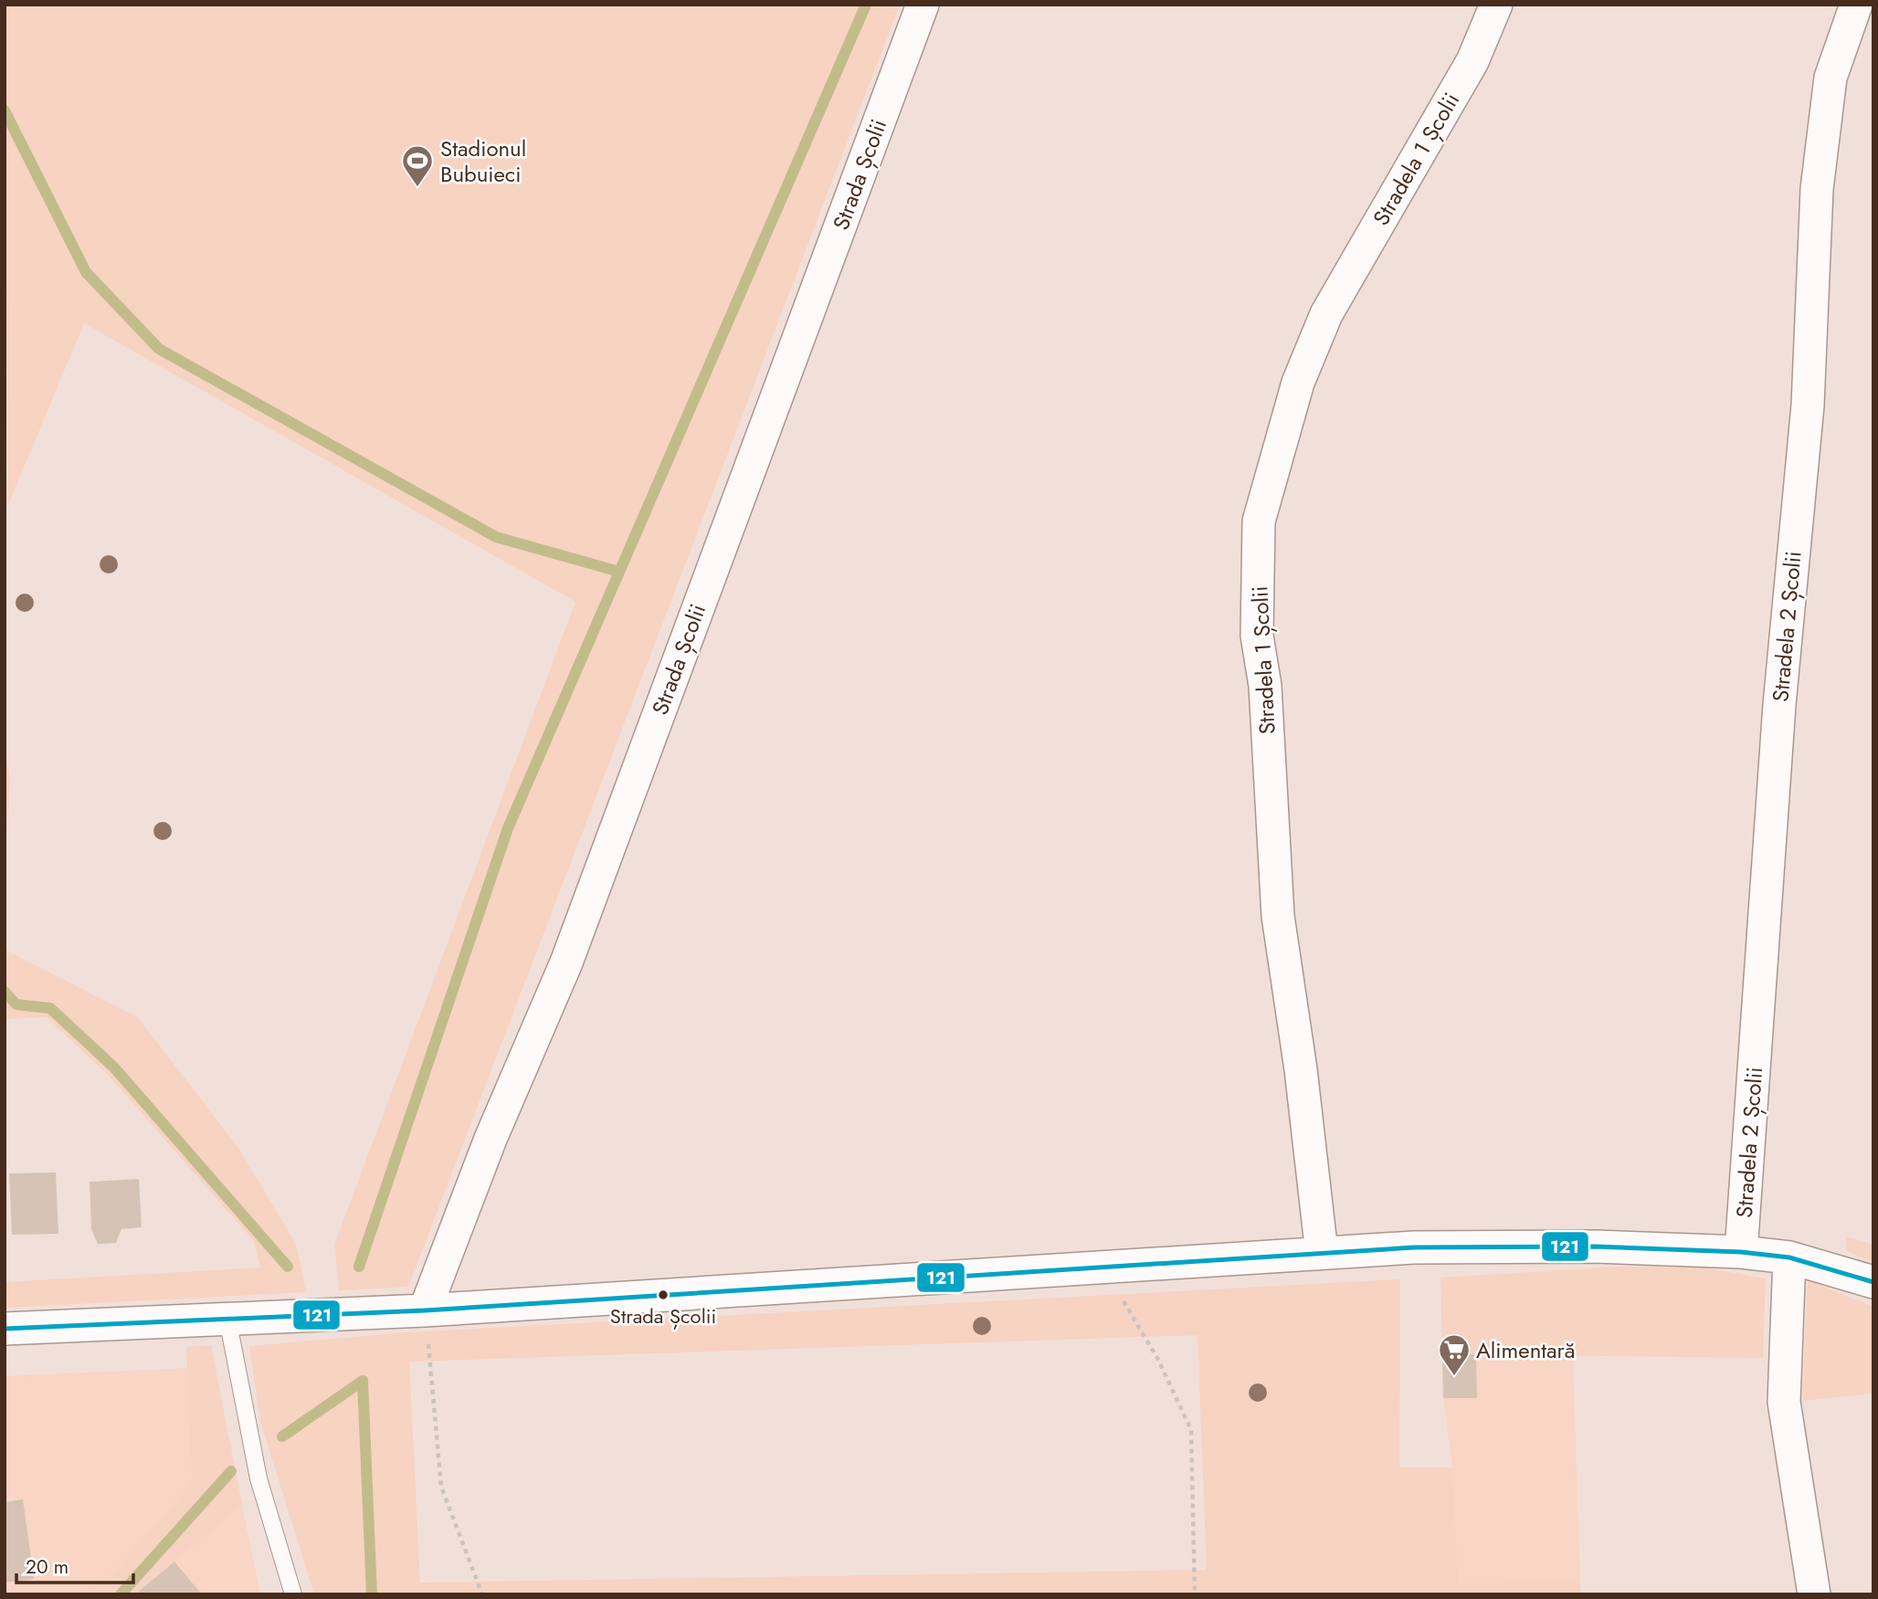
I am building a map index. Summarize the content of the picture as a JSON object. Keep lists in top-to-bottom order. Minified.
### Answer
{"streets":{"street":["Stradela 1 Școlii","Strada Școlii","Stradela 2 Școlii"]},"places":{"sports":["Stadionul Bubuieci"],"other":["Strada Școlii"],"supermarket":["Alimentară"]},"lines":["transit line 121"],"scale_bar":"20 m"}
